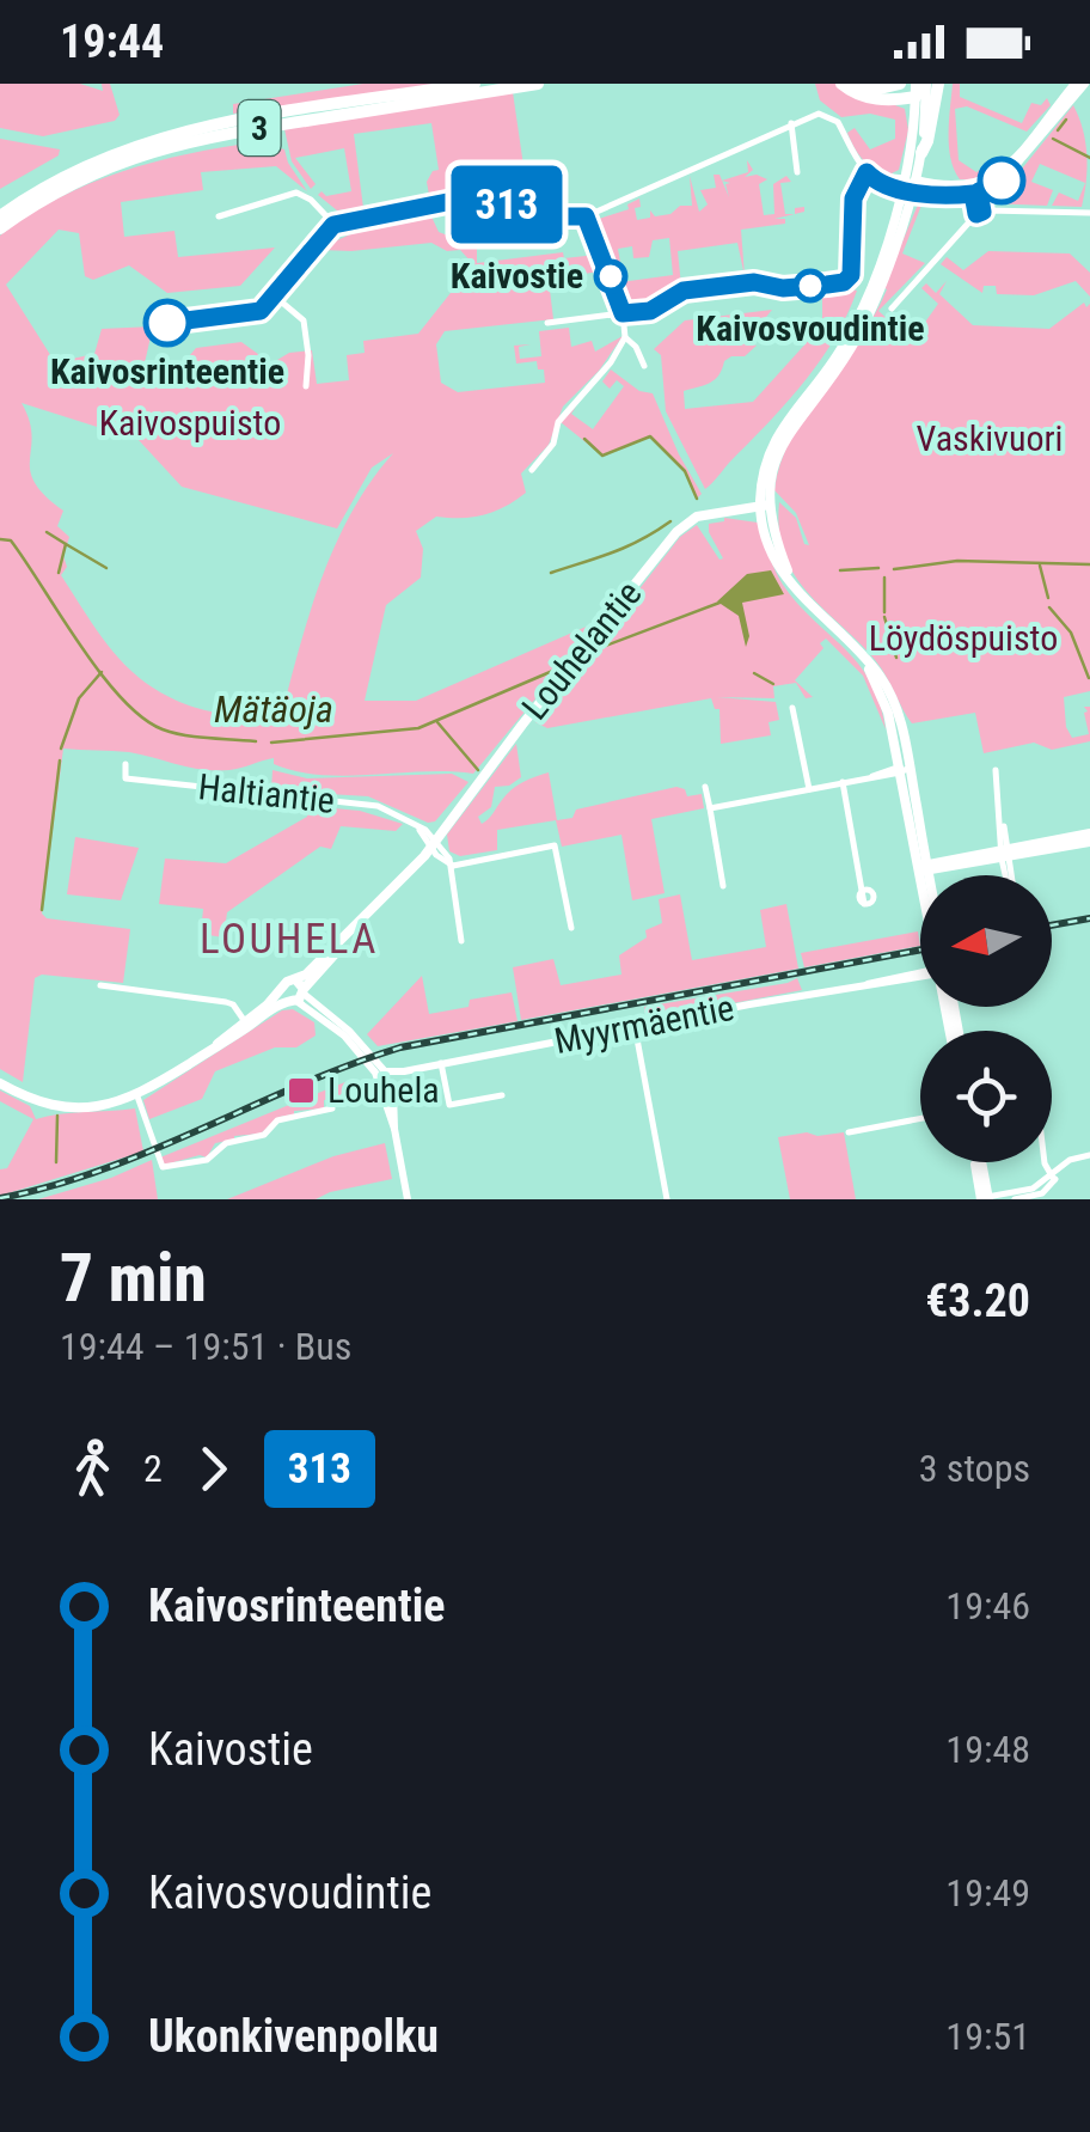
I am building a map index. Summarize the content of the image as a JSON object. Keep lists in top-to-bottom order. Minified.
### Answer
{"streets":{"highway":["3"],"main road":["Louhelantie"],"street":["Haltiantie","Myyrmäentie"]},"crossings":[["Louhelantie","Haltiantie"]],"districts":["LOUHELA"],"water":["Mätäoja"],"parks":["Kaivospuisto","Vaskivuori","Löydöspuisto"],"places":{"other":["Kaivostie","Kaivosvoudintie","Kaivosrinteentie"],"transit":["Louhela"]},"lines":["bus line 313"],"north":"left","page":{"status":"19:44","on_map":"313","heading":["7 min","19:44 – 19:51 · Bus","€3.20"],"legs":["2","313","3 stops"],"list":[{"name":"Kaivosrinteentie","value":"19:46"},{"name":"Kaivostie","value":"19:48"},{"name":"Kaivosvoudintie","value":"19:49"},{"name":"Ukonkivenpolku","value":"19:51"}]}}
